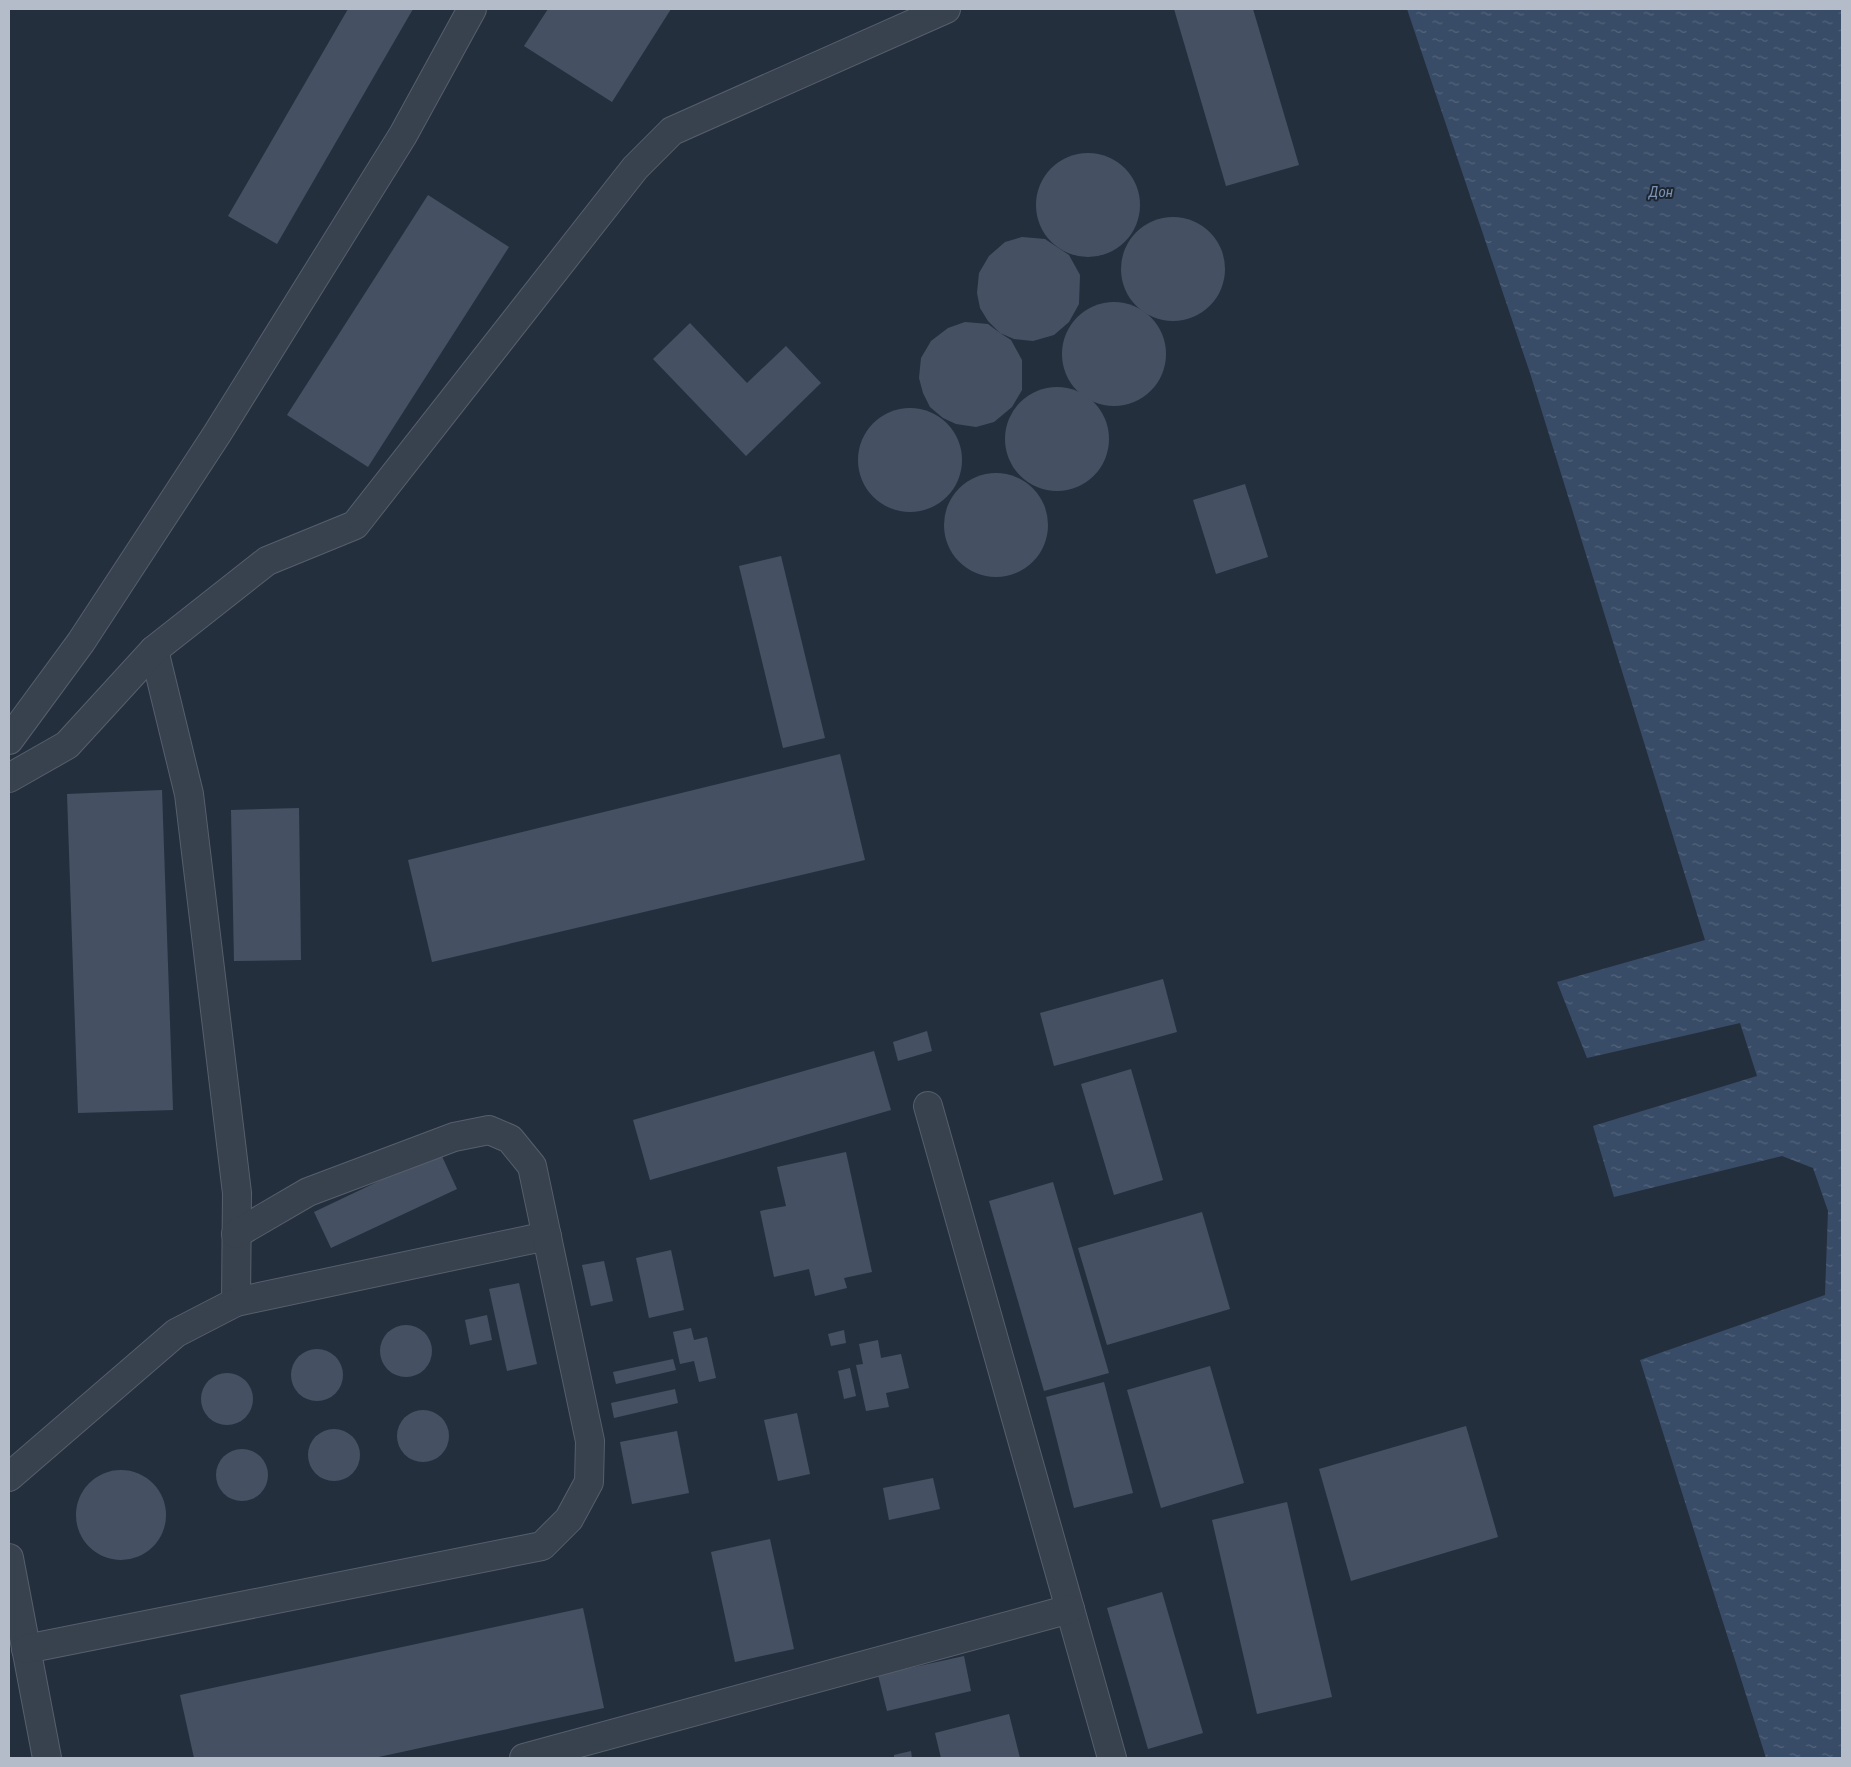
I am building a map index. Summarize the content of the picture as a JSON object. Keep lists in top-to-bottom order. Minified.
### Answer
{"water":["Дон"]}
